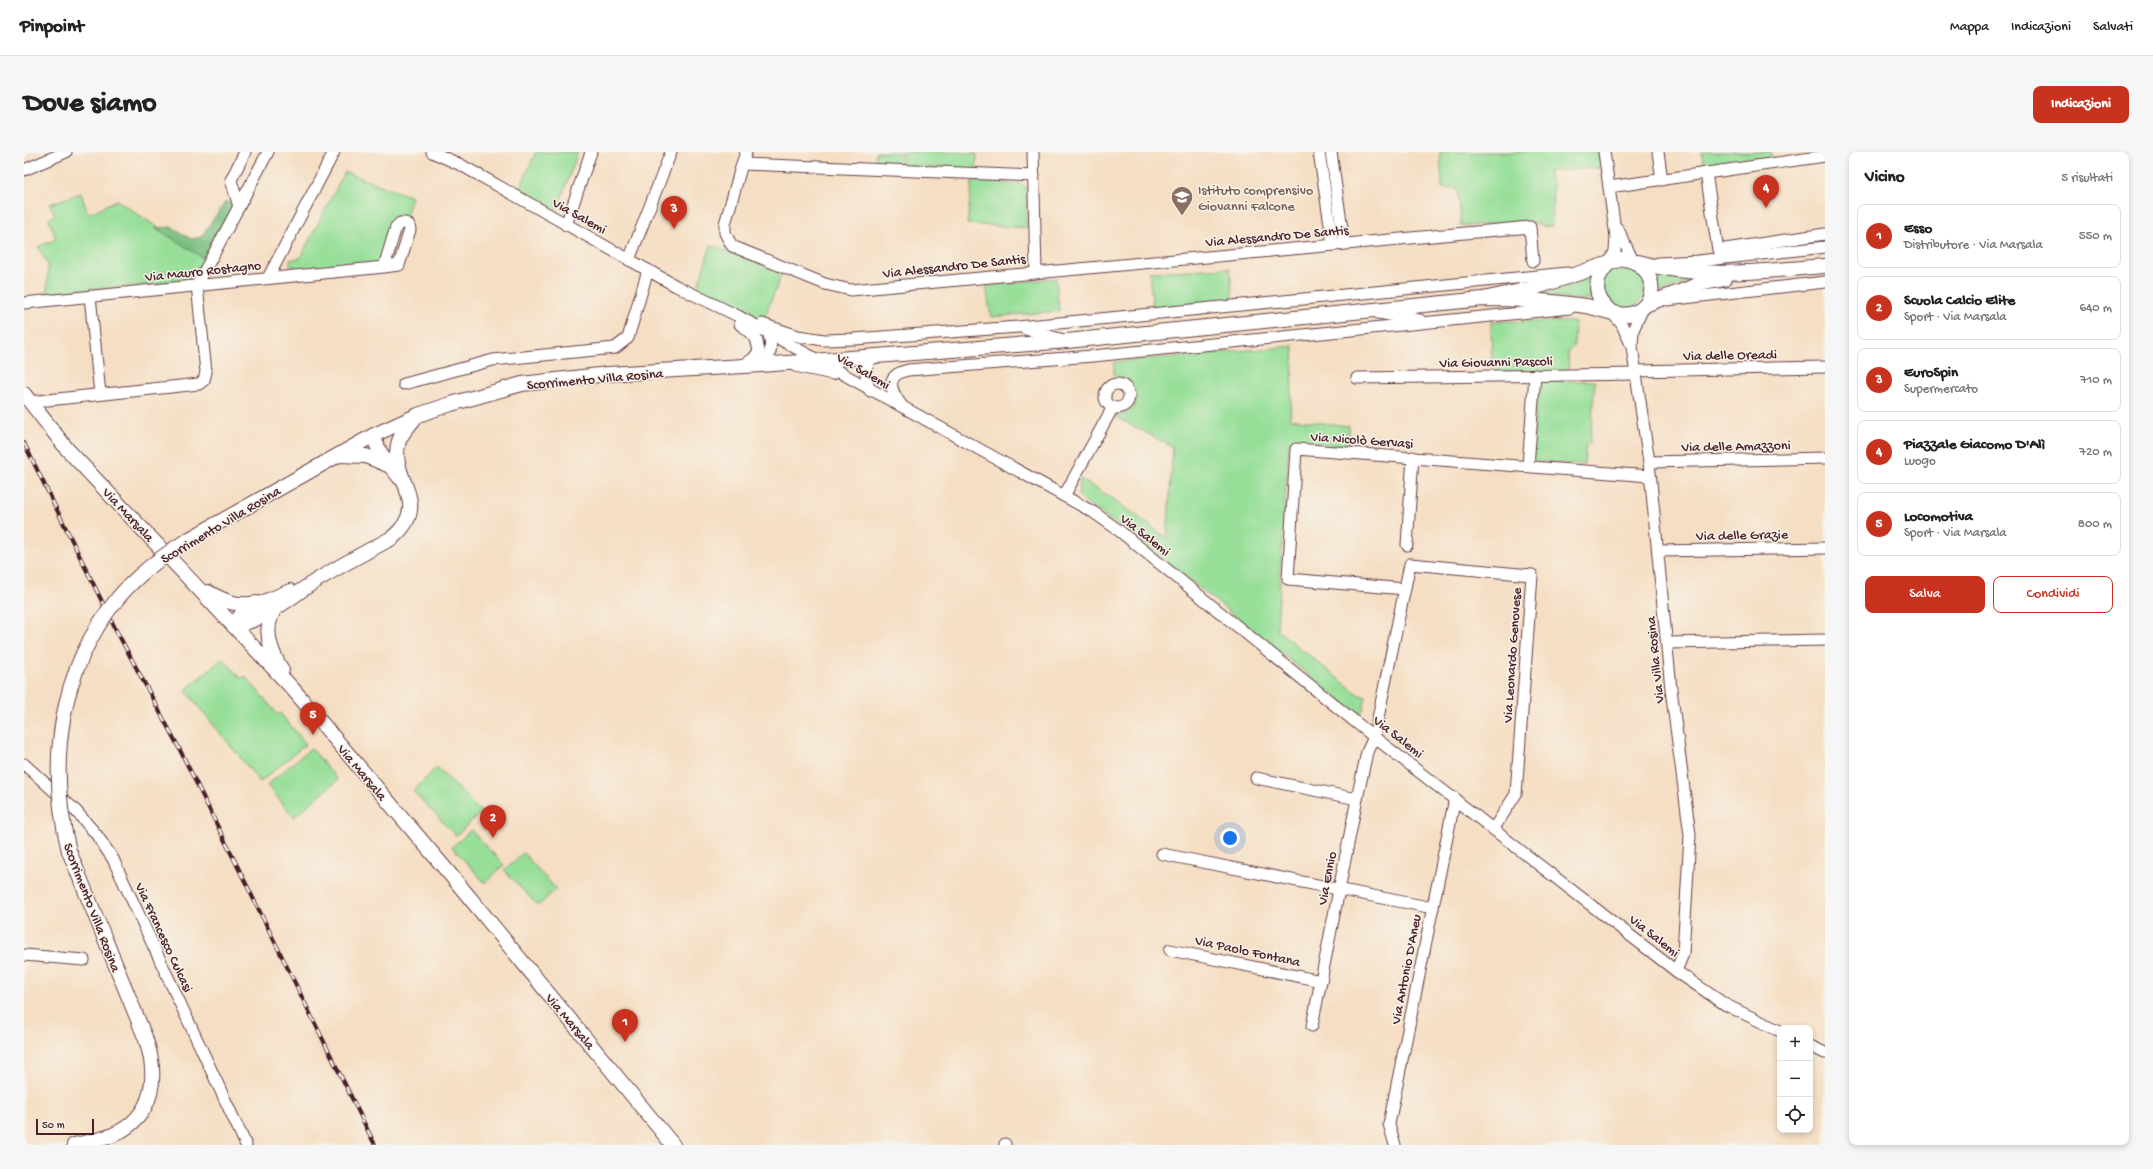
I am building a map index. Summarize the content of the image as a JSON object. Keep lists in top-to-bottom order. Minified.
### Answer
{"streets":{"main road":["Scorrimento Villa Rosina","Via Marsala"],"street":["Via Salemi","Via Alessandro De Santis","Via Mauro Rostagno","Via delle Oreadi","Via Giovanni Pascoli","Via Nicolò Gervasi","Via delle Amazzoni","Via delle Grazie","Via Leonardo Genovese","Via Villa Rosina","Via Ennio","Via Francesco Culcasi","Via Paolo Fontana","Via Antonio D'Aneu"]},"crossings":[["Via Salemi","Scorrimento Villa Rosina"],["Via Salemi","Via Leonardo Genovese"],["Via Salemi","Via Villa Rosina"],["Via Salemi","Via Ennio"],["Via Salemi","Via Antonio D'Aneu"],["Via delle Oreadi","Via Giovanni Pascoli"],["Via delle Oreadi","Via Villa Rosina"],["Via Giovanni Pascoli","Via Villa Rosina"],["Via Nicolò Gervasi","Via Villa Rosina"],["Via Nicolò Gervasi","Via Ennio"],["Via delle Amazzoni","Via Villa Rosina"],["Via delle Grazie","Via Villa Rosina"],["Via Leonardo Genovese","Via Ennio"],["Via Ennio","Via Paolo Fontana"]],"places":{"school or university":["Istituto comprensivo Giovanni Falcone"]},"scale_bar":"50 m","page":{"header":"Pinpoint","nav":["Mappa","Indicazioni","Salvati"],"buttons":["Indicazioni",["Salva","Condividi"]],"title":"Dove siamo","heading":["Vicino","5 risultati"],"pins":["4","3","5","2","1"],"list":[{"mark":"1","name":"Esso","note":"Distributore · Via Marsala","value":"550 m"},{"mark":"2","name":"Scuola Calcio Elite","note":"Sport · Via Marsala","value":"640 m"},{"mark":"3","name":"EuroSpin","note":"Supermercato","value":"710 m"},{"mark":"4","name":"Piazzale Giacomo D'Alì","note":"Luogo","value":"720 m"},{"mark":"5","name":"Locomotiva","note":"Sport · Via Marsala","value":"800 m"}],"map_buttons":["+","−"],"scale":"50 m"}}
